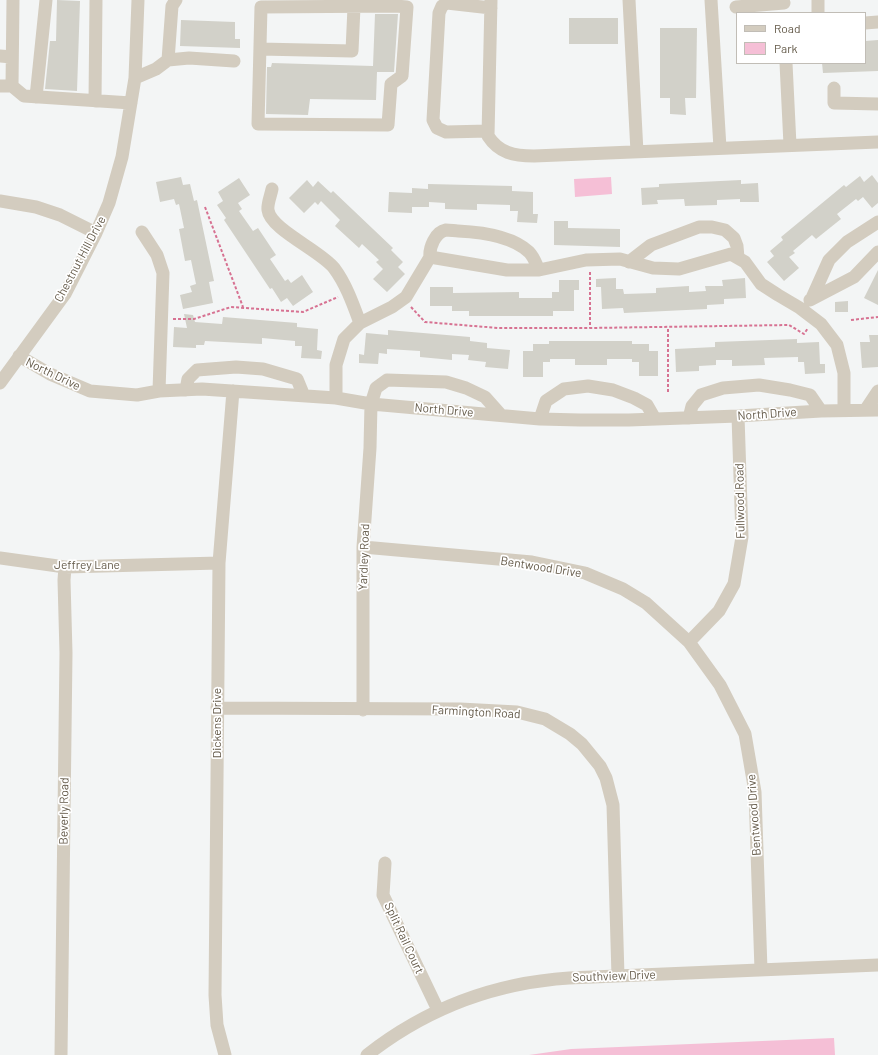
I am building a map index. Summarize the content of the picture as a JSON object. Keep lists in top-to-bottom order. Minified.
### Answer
{"streets":{"street":["Chestnut Hill Drive","North Drive","Fullwood Road","Yardley Road","Jeffrey Lane","Bentwood Drive","Farmington Road","Dickens Drive","Beverly Road","Split Rail Court","Southview Drive"]},"crossings":[["Chestnut Hill Drive","North Drive"],["North Drive","Fullwood Road"],["North Drive","Yardley Road"],["North Drive","Dickens Drive"],["Fullwood Road","Bentwood Drive"],["Yardley Road","Bentwood Drive"],["Yardley Road","Farmington Road"],["Jeffrey Lane","Dickens Drive"],["Jeffrey Lane","Beverly Road"],["Bentwood Drive","Southview Drive"],["Farmington Road","Dickens Drive"],["Farmington Road","Southview Drive"],["Split Rail Court","Southview Drive"]],"legend":["Road","Park"]}
